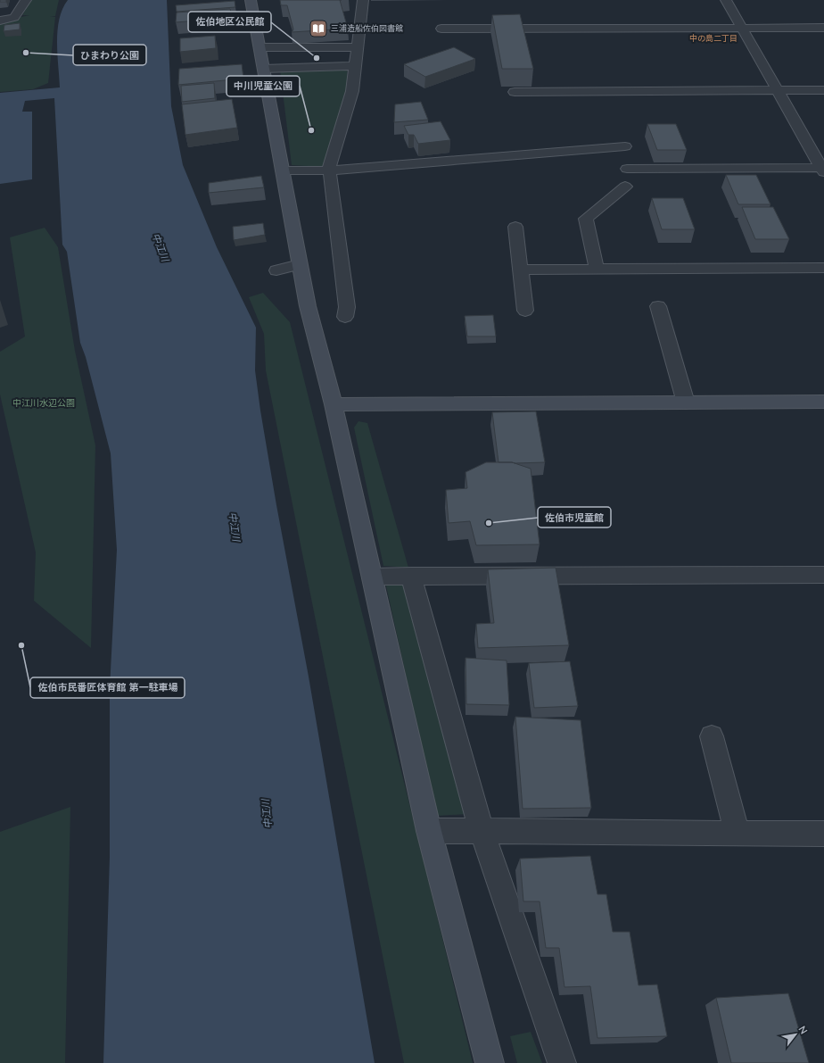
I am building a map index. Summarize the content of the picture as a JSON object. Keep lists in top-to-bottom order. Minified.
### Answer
{"districts":["中の島二丁目"],"water":["中江川"],"parks":["中江川水辺公園"],"places":{"library":["三浦造船佐伯図書館"],"other":["ひまわり公園","佐伯地区公民館","中川児童公園","佐伯市児童館","佐伯市民番匠体育館 第一駐車場"]},"north":"top right"}
